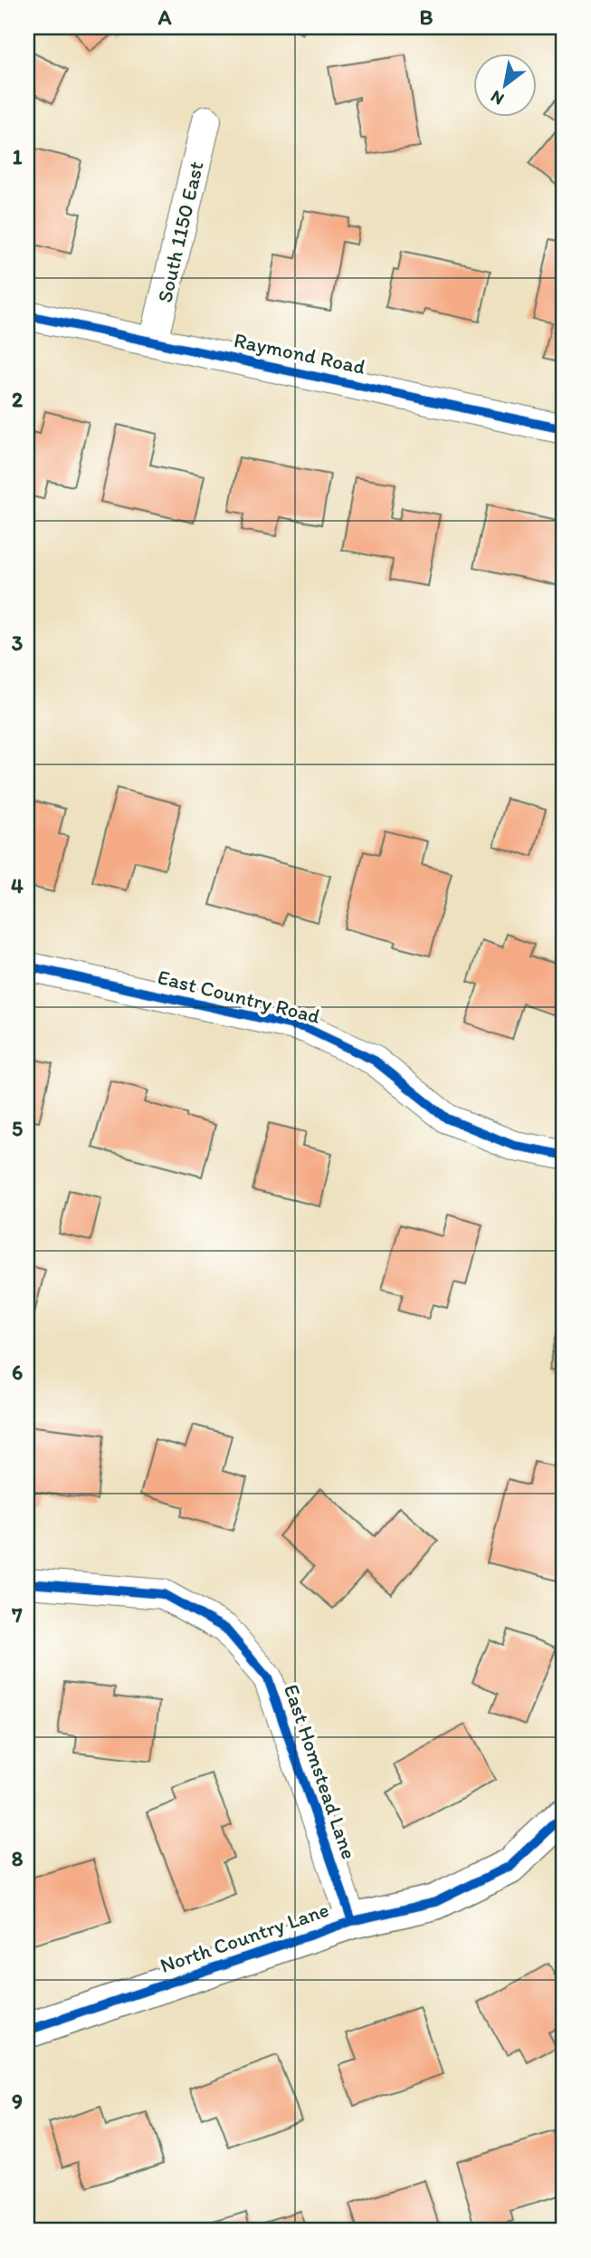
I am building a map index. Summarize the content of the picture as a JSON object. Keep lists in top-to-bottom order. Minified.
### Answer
{"streets":{"street":["South 1150 East","Raymond Road","East Country Road","East Homstead Lane","North Country Lane"]},"crossings":[["South 1150 East","Raymond Road"],["East Homstead Lane","North Country Lane"]],"north":"bottom left","grid":{"columns":["A","B"],"rows":["1","2","3","4","5","6","7","8","9"]}}
